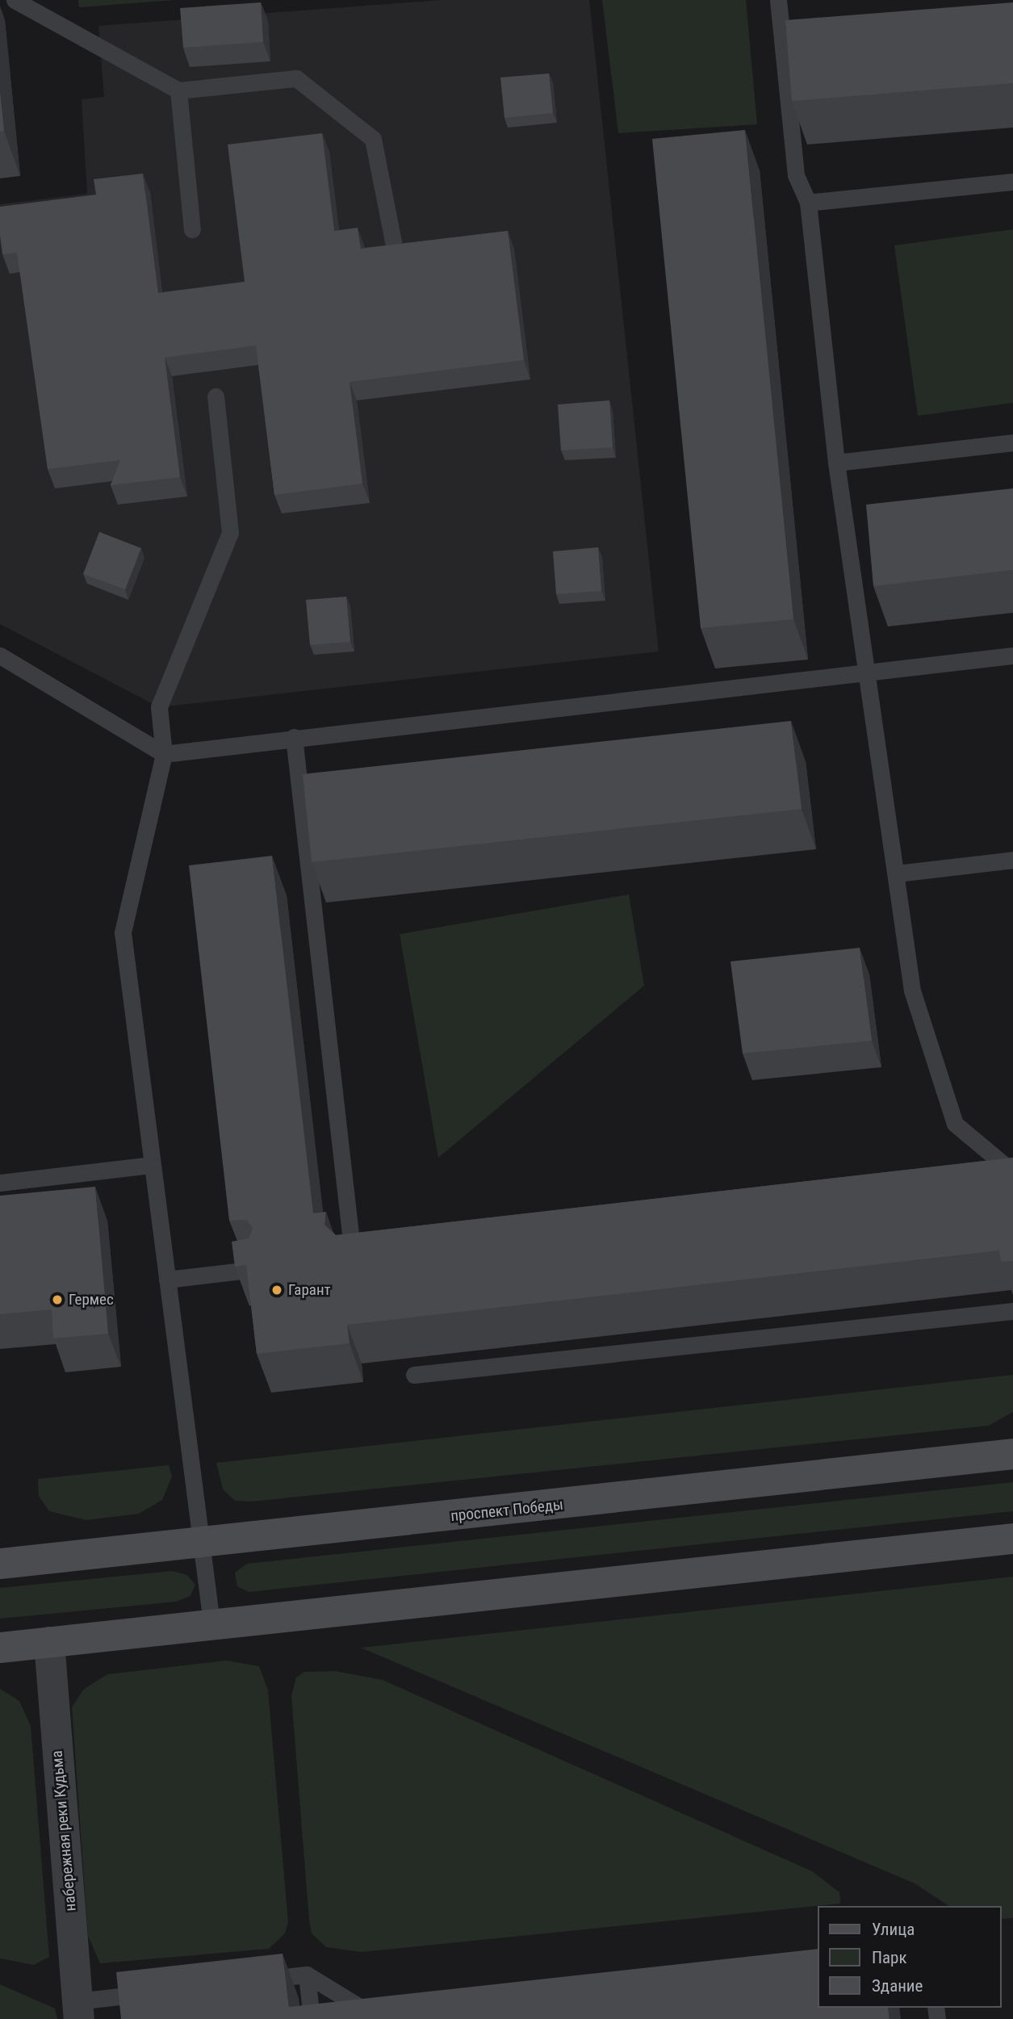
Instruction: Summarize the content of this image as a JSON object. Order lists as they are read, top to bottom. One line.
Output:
{"streets":{"main road":["проспект Победы"],"street":["набережная реки Кудьма"]},"places":["Гарант","Гермес"],"legend":["Улица","Парк","Здание"]}
